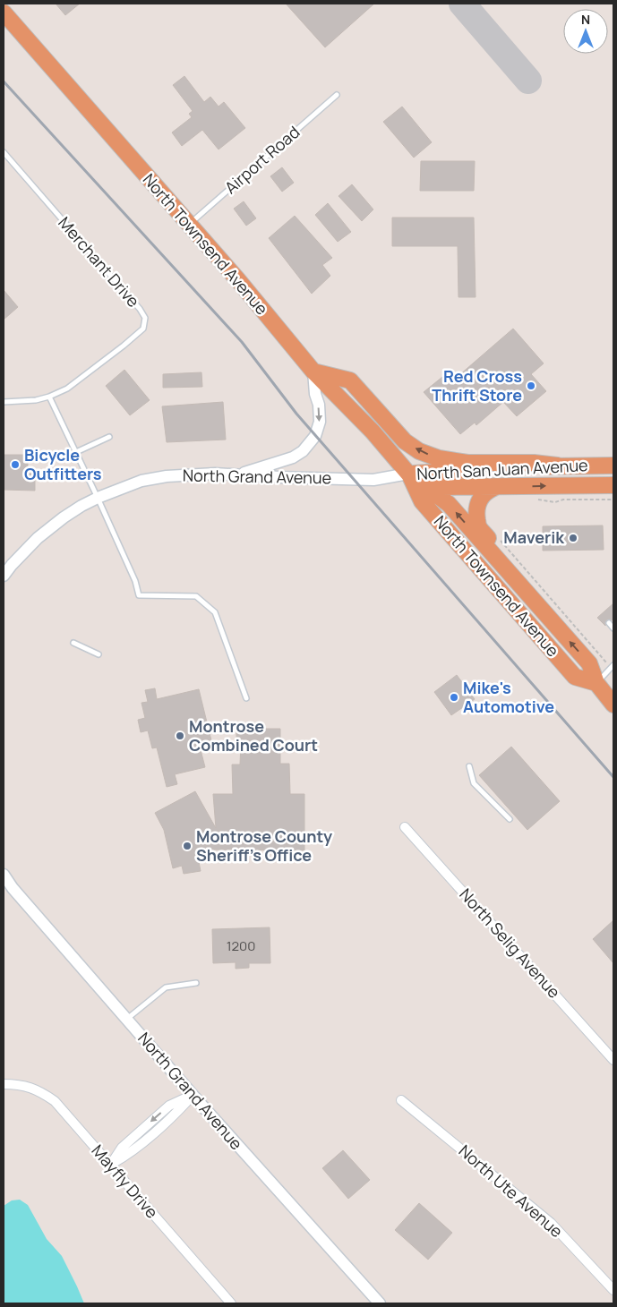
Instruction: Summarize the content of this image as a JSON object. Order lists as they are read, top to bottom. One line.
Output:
{"streets":{"highway":["North Townsend Avenue","North San Juan Avenue"],"street":["North Grand Avenue","North Selig Avenue","Mayfly Drive","North Ute Avenue"],"lane":["Airport Road","Merchant Drive"]},"crossings":[["Airport Road","North Townsend Avenue"],["North Townsend Avenue","North San Juan Avenue"],["North Townsend Avenue","North Grand Avenue"],["North San Juan Avenue","North Grand Avenue"]],"places":["Red Cross Thrift Store","Bicycle Outfitters","Maverik","Mike's Automotive","Montrose Combined Court","Montrose County Sheriff's Office"],"house_numbers":["1200"],"north":"top"}
